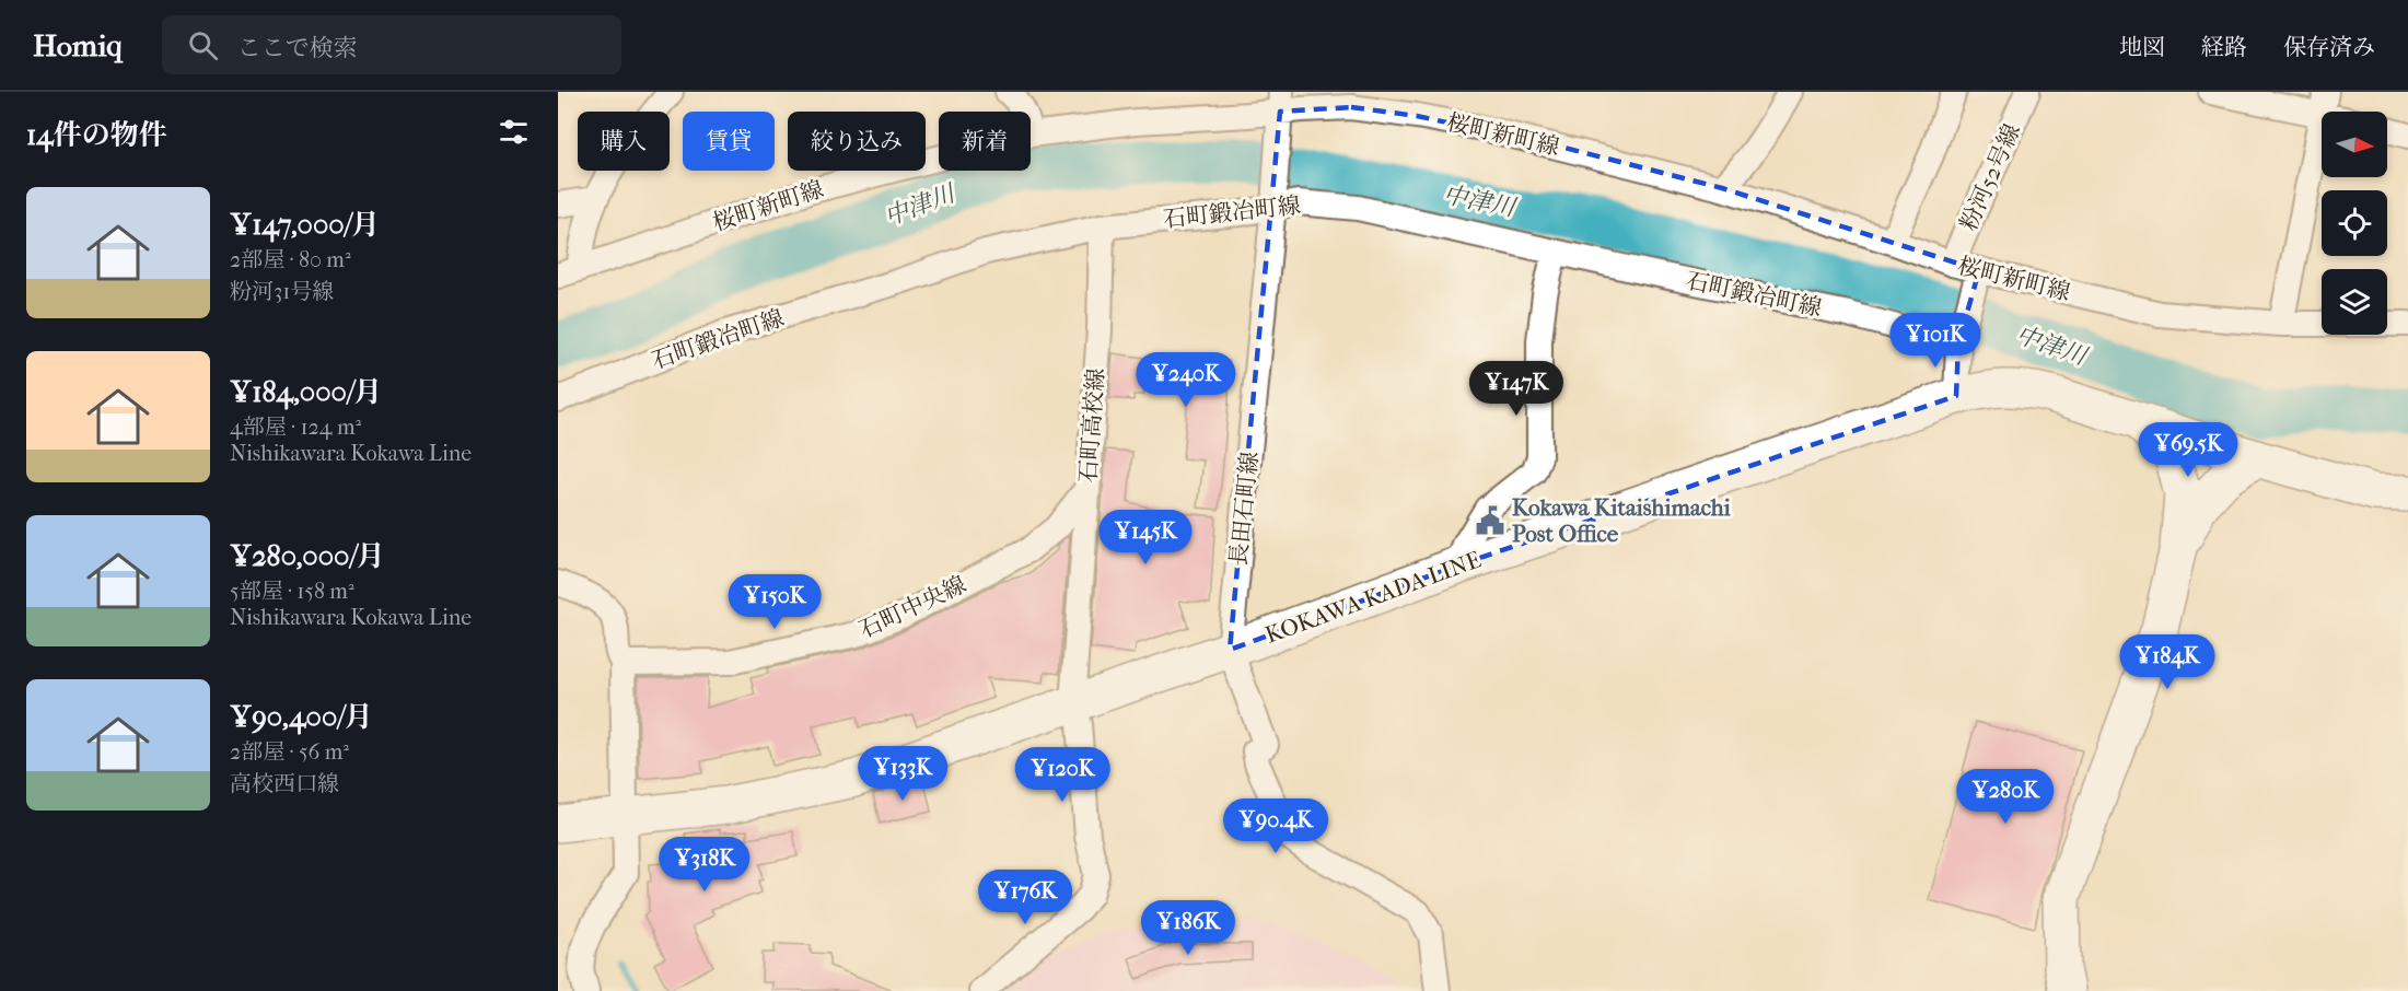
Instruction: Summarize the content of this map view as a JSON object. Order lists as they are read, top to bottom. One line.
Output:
{"streets":{"main road":["KOKAWA KADA LINE"],"street":["桜町新町線","粉河52号線","石町鍛冶町線","石町高校線","長田石町線","石町中央線"]},"crossings":[["桜町新町線","粉河52号線"],["桜町新町線","長田石町線"],["石町鍛冶町線","石町高校線"],["石町鍛冶町線","長田石町線"],["石町高校線","KOKAWA KADA LINE"],["石町高校線","石町中央線"],["長田石町線","KOKAWA KADA LINE"]],"water":["中津川"],"places":{"public building":["Kokawa Kitaishimachi Post Office"]},"north":"right","page":{"header":"Homiq","search":"ここで検索","nav":["地図","経路","保存済み"],"heading":"14件の物件","chip":["購入","賃貸","絞り込み","新着"],"list":[{"name":"¥147,000/月","note":"2部屋 · 80 m² · 粉河31号線"},{"name":"¥184,000/月","note":"4部屋 · 124 m² · Nishikawara Kokawa Line"},{"name":"¥280,000/月","note":"5部屋 · 158 m² · Nishikawara Kokawa Line"},{"name":"¥90,400/月","note":"2部屋 · 56 m² · 高校西口線"}],"price":["¥101K","¥240K","¥147K","¥69.5K","¥145K","¥150K","¥184K","¥133K","¥120K","¥280K","¥90.4K","¥318K","¥176K","¥186K"]}}
